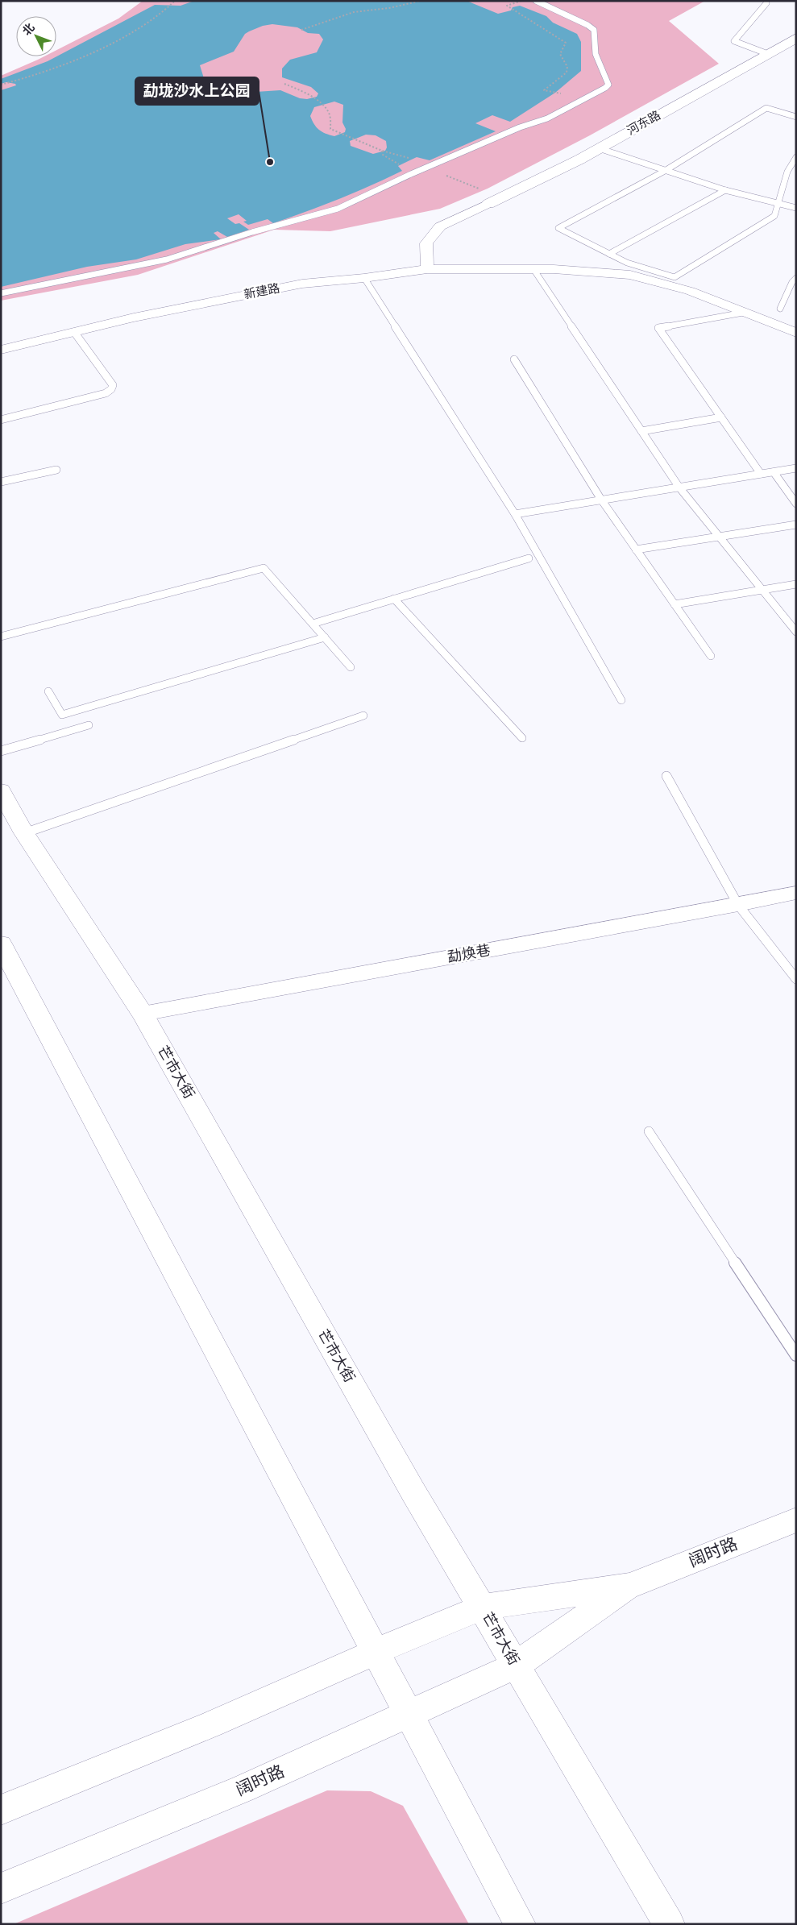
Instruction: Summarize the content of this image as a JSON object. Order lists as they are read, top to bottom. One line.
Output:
{"streets":{"main road":["河东路","芒市大街","阔时路"],"street":["新建路","勐焕巷"]},"crossings":[["勐焕巷","芒市大街"],["芒市大街","阔时路"]],"places":["勐垅沙水上公园"],"north":"top left"}
